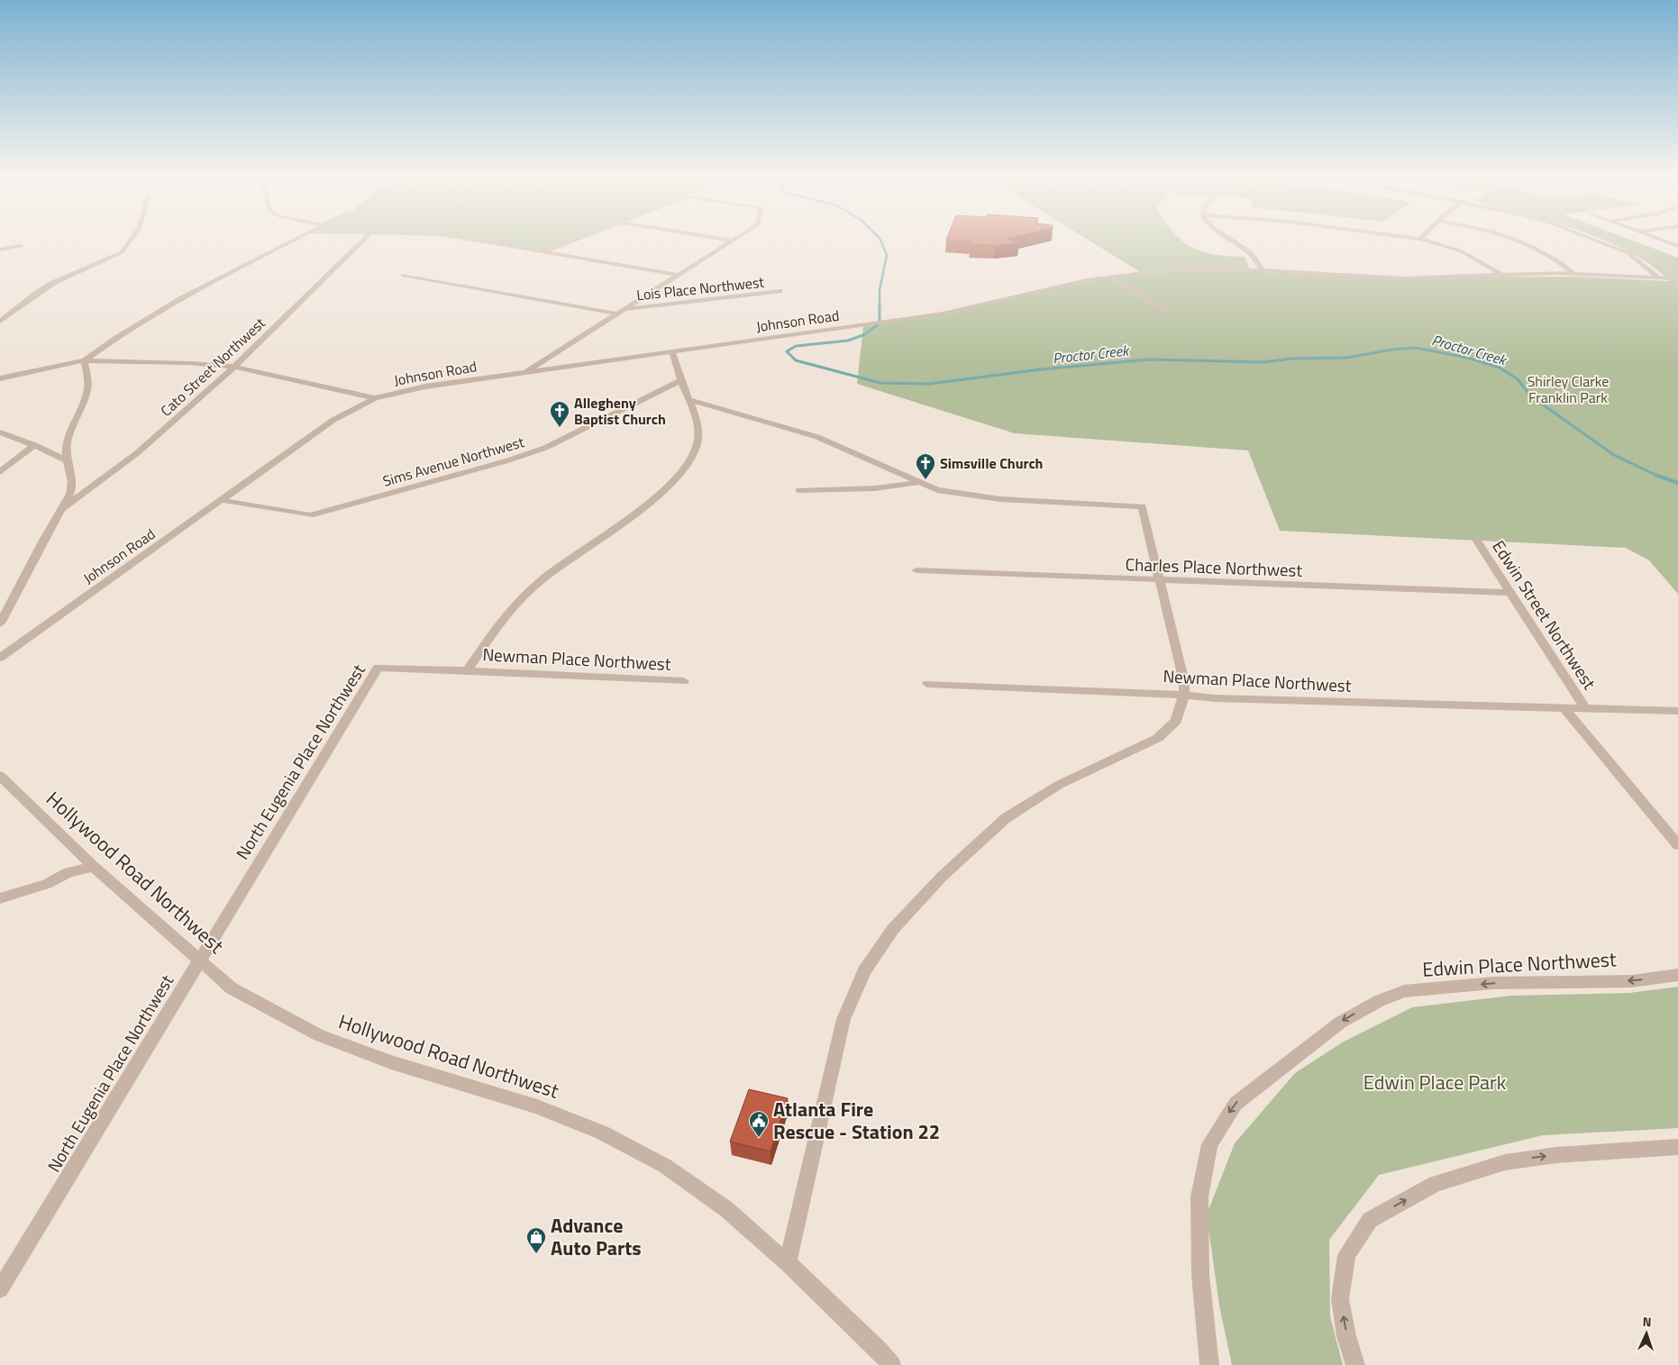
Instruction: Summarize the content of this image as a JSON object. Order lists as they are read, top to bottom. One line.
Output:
{"streets":{"street":["Lois Place Northwest","Johnson Road","Cato Street Northwest","Sims Avenue Northwest","Charles Place Northwest","Edwin Street Northwest","Newman Place Northwest","North Eugenia Place Northwest","Hollywood Road Northwest","Edwin Place Northwest"]},"crossings":[["Johnson Road","Sims Avenue Northwest"],["Charles Place Northwest","Edwin Street Northwest"],["Edwin Street Northwest","Newman Place Northwest"],["Newman Place Northwest","North Eugenia Place Northwest"],["North Eugenia Place Northwest","Hollywood Road Northwest"]],"one_way":["Edwin Place Northwest"],"water":["Proctor Creek"],"parks":["Shirley Clarke Franklin Park","Edwin Place Park"],"places":{"church":["Allegheny Baptist Church","Simsville Church"],"public building":["Atlanta Fire Rescue - Station 22"],"shop":["Advance Auto Parts"]},"north":"top"}
